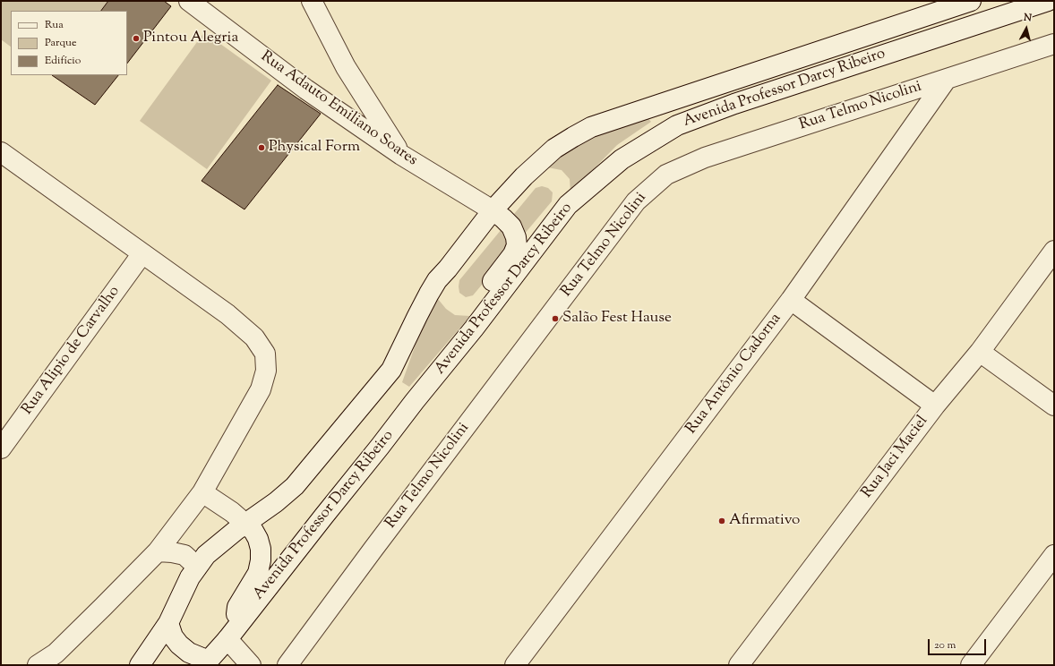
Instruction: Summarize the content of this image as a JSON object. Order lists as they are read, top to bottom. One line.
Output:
{"streets":{"street":["Avenida Professor Darcy Ribeiro","Rua Telmo Nicolini","Rua Adauto Emiliano Soares","Rua Alipio de Carvalho","Rua Antônio Cadorna","Rua Jaci Maciel"]},"crossings":[["Avenida Professor Darcy Ribeiro","Rua Adauto Emiliano Soares"],["Rua Telmo Nicolini","Rua Antônio Cadorna"]],"places":["Pintou Alegria","Physical Form","Salão Fest Hause","Afirmativo"],"legend":["Rua","Parque","Edifício"],"scale_bar":"20 m","north":"top"}
